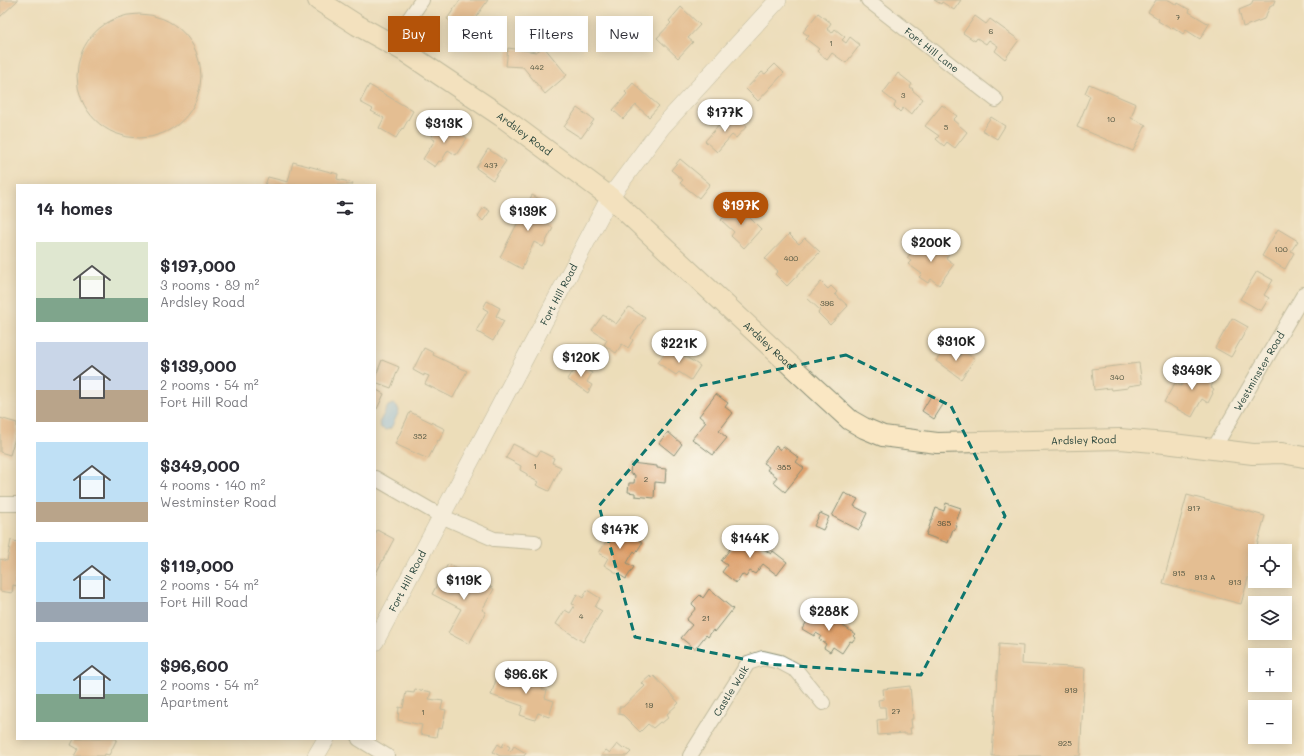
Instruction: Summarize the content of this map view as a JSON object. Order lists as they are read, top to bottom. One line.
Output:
{"streets":{"main road":["Ardsley Road"],"street":["Fort Hill Lane","Fort Hill Road","Westminster Road","Castle Walk"]},"crossings":[["Ardsley Road","Fort Hill Road"],["Ardsley Road","Westminster Road"]],"house_numbers":["7","6","1","442","3","10","5","437","100","400","396","340","352","1","385","2","917","365","915","913 A","913","4","21","919","19","27","1","925"],"page":{"chip":["Buy","Rent","Filters","New"],"price":["$177K","$313K","$197K","$139K","$200K","$310K","$221K","$120K","$349K","$147K","$144K","$119K","$288K","$96.6K"],"heading":"14 homes","list":[{"name":"$197,000","note":"3 rooms · 89 m² · Ardsley Road"},{"name":"$139,000","note":"2 rooms · 54 m² · Fort Hill Road"},{"name":"$349,000","note":"4 rooms · 140 m² · Westminster Road"},{"name":"$119,000","note":"2 rooms · 54 m² · Fort Hill Road"},{"name":"$96,600","note":"2 rooms · 54 m² · Apartment"}],"map_buttons":["+","−"]}}
